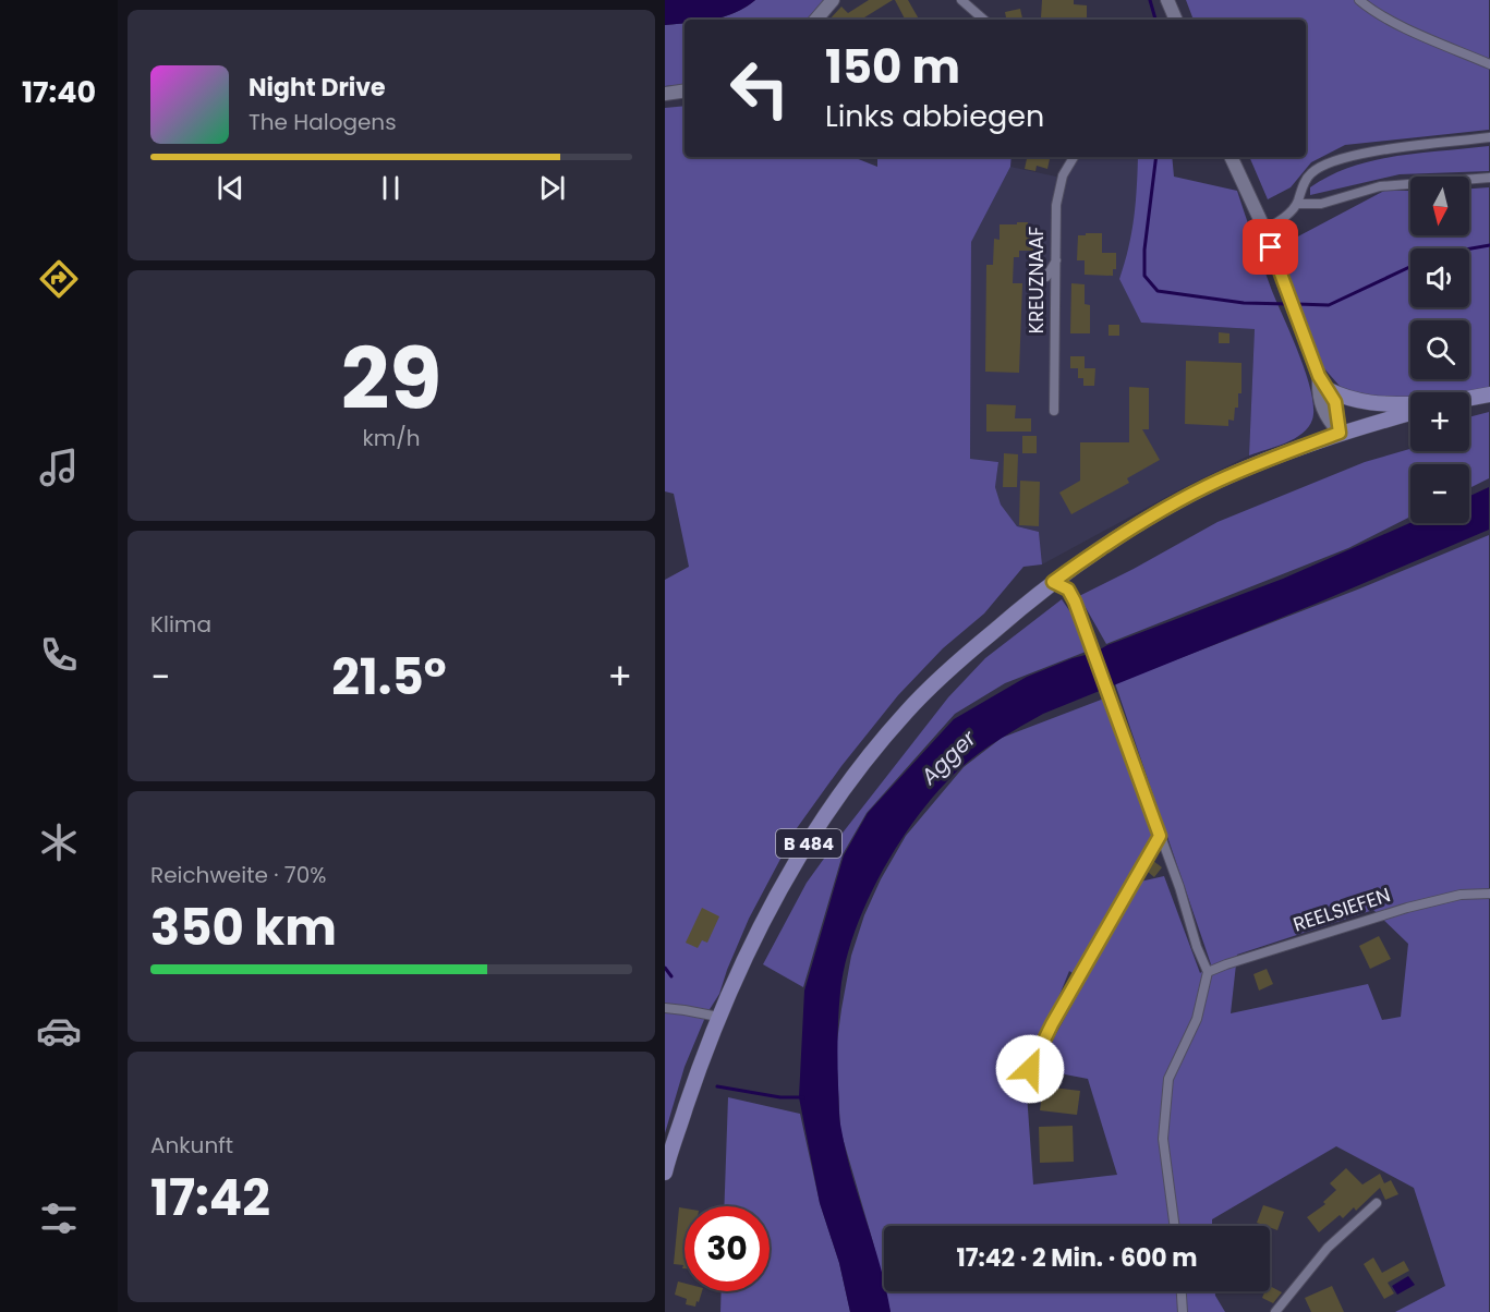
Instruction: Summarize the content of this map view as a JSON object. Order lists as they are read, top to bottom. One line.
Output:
{"streets":{"main road":["B 484"],"street":["KREUZNAAF","REELSIEFEN"]},"water":["Agger"],"north":"bottom","page":{"tabs":"17:40","turn":["150 m","Links abbiegen"],"song":["Night Drive","The Halogens"],"map_buttons":["+","−"],"tile":[["29","km/h"],"Klima",["Reichweite · 70%","350 km"],["Ankunft","17:42"]],"heat":["−","21.5°","+"],"limit":"30","trip":"17:42 · 2 Min. · 600 m"}}
